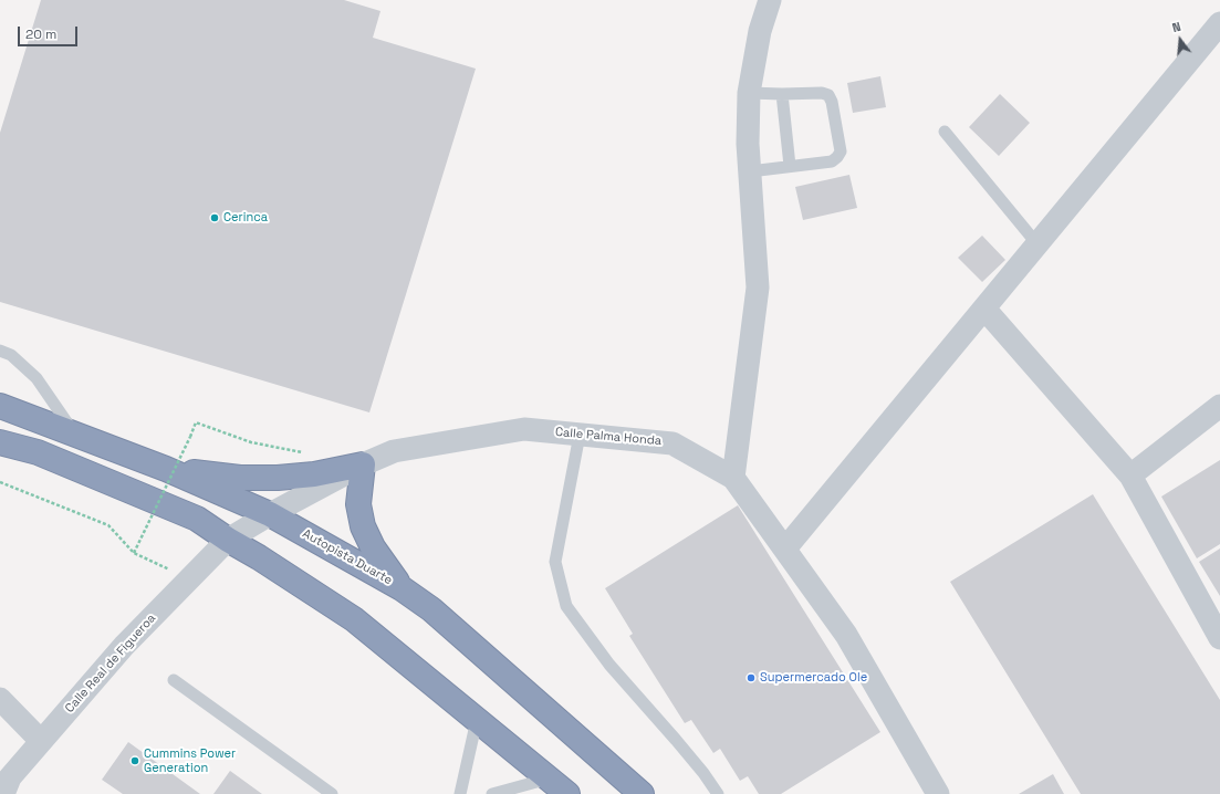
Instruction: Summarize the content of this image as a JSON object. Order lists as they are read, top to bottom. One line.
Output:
{"streets":{"highway":["Autopista Duarte"],"street":["Calle Palma Honda","Calle Real de Figueroa"]},"crossings":[["Calle Palma Honda","Autopista Duarte"],["Calle Palma Honda","Calle Real de Figueroa"]],"places":["Cerinca","Supermercado Ole","Cummins Power Generation"],"scale_bar":"20 m","north":"top"}
